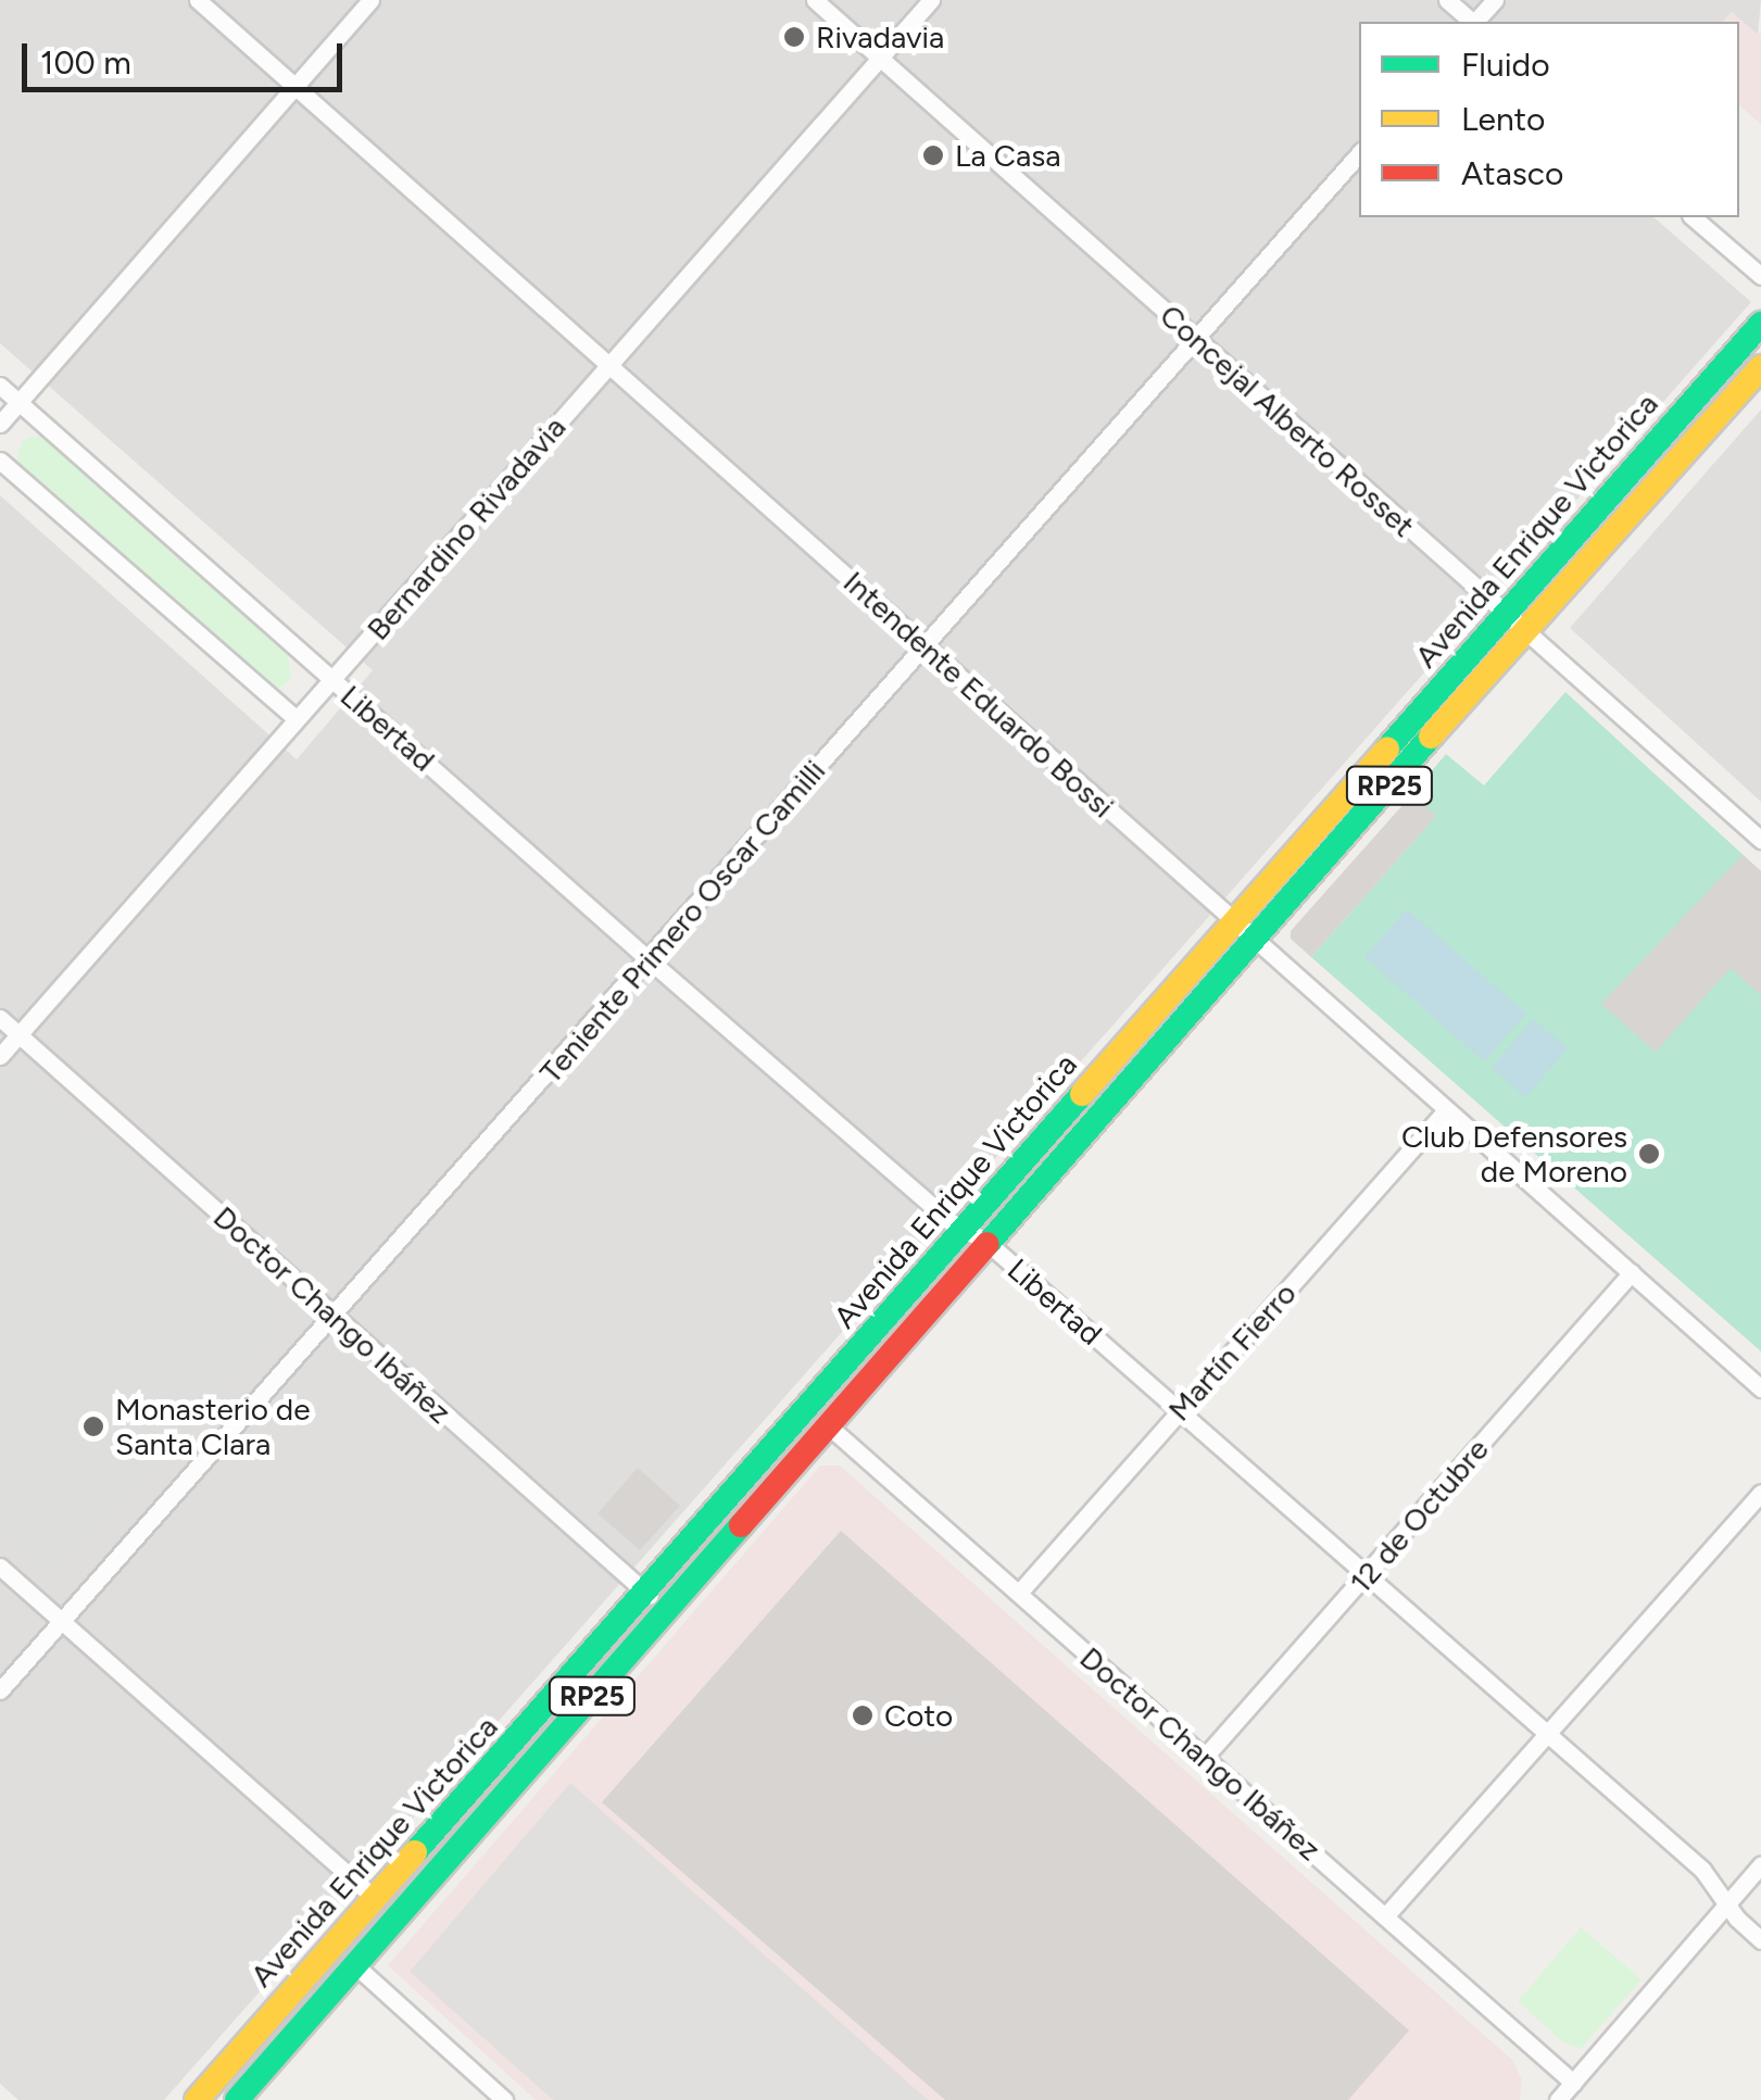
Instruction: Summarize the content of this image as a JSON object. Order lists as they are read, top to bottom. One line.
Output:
{"streets":{"main road":["Avenida Enrique Victorica","RP25"],"street":["Concejal Alberto Rosset","Bernardino Rivadavia","Intendente Eduardo Bossi","Libertad","Teniente Primero Oscar Camilli","Doctor Chango Ibáñez","Martín Fierro","12 de Octubre"]},"crossings":[["Concejal Alberto Rosset","Bernardino Rivadavia"],["Concejal Alberto Rosset","Avenida Enrique Victorica"],["Concejal Alberto Rosset","Teniente Primero Oscar Camilli"],["Bernardino Rivadavia","Intendente Eduardo Bossi"],["Bernardino Rivadavia","Libertad"],["Bernardino Rivadavia","Doctor Chango Ibáñez"],["Avenida Enrique Victorica","Intendente Eduardo Bossi"],["Avenida Enrique Victorica","Libertad"],["Avenida Enrique Victorica","Doctor Chango Ibáñez"],["Intendente Eduardo Bossi","Teniente Primero Oscar Camilli"],["Intendente Eduardo Bossi","Martín Fierro"],["Intendente Eduardo Bossi","12 de Octubre"],["Libertad","Teniente Primero Oscar Camilli"],["Libertad","Martín Fierro"],["Libertad","12 de Octubre"],["Teniente Primero Oscar Camilli","Doctor Chango Ibáñez"],["Doctor Chango Ibáñez","Martín Fierro"],["Doctor Chango Ibáñez","12 de Octubre"]],"places":["Rivadavia","La Casa","Club Defensores de Moreno","Monasterio de Santa Clara","Coto"],"legend":["Fluido","Lento","Atasco"],"scale_bar":"100 m"}
